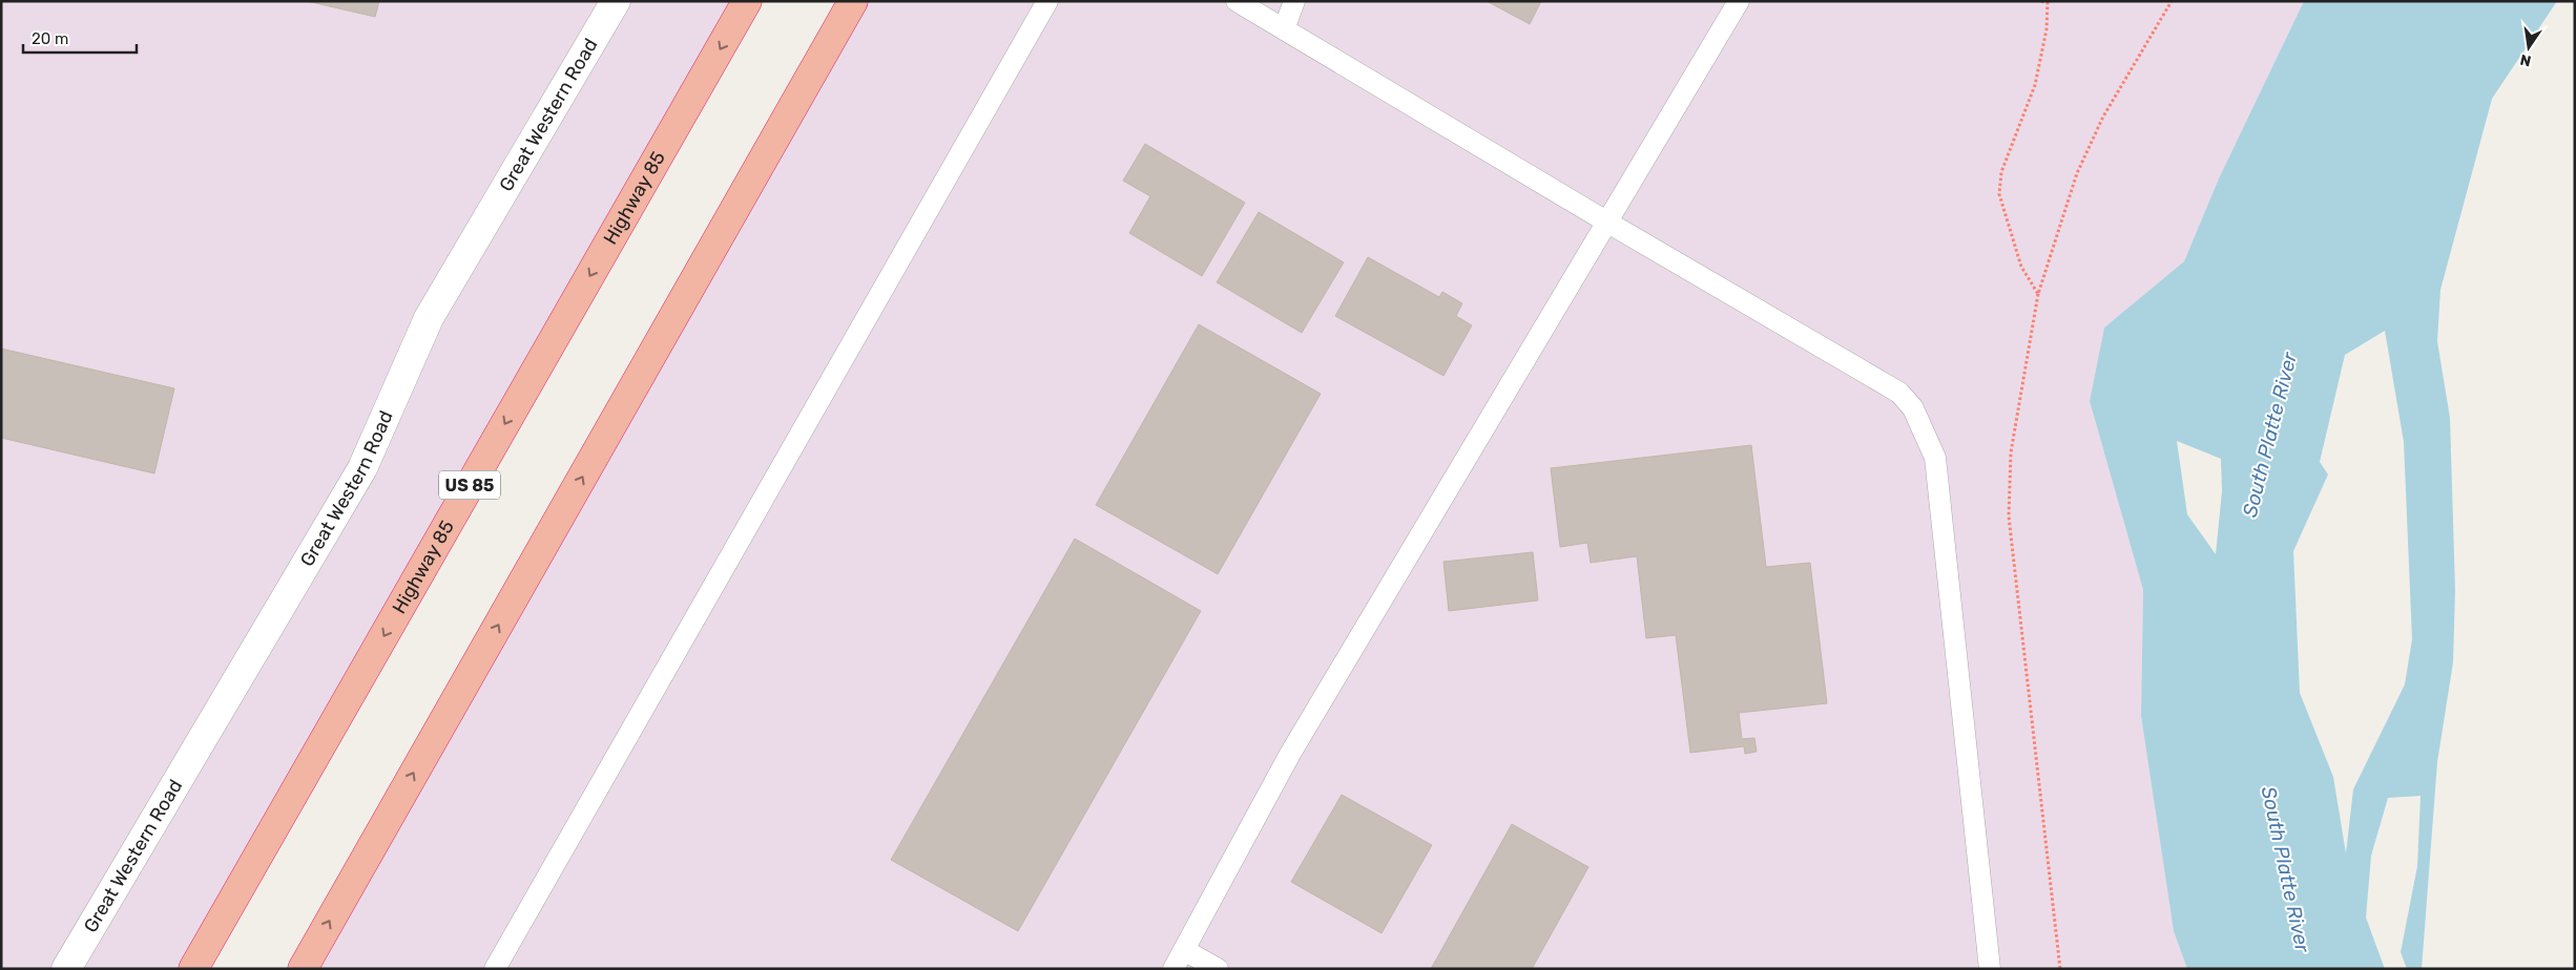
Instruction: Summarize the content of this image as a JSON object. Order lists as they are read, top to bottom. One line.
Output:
{"streets":{"highway":["Highway 85","US 85"],"street":["Great Western Road"]},"water":["South Platte River"],"scale_bar":"20 m","north":"bottom"}
